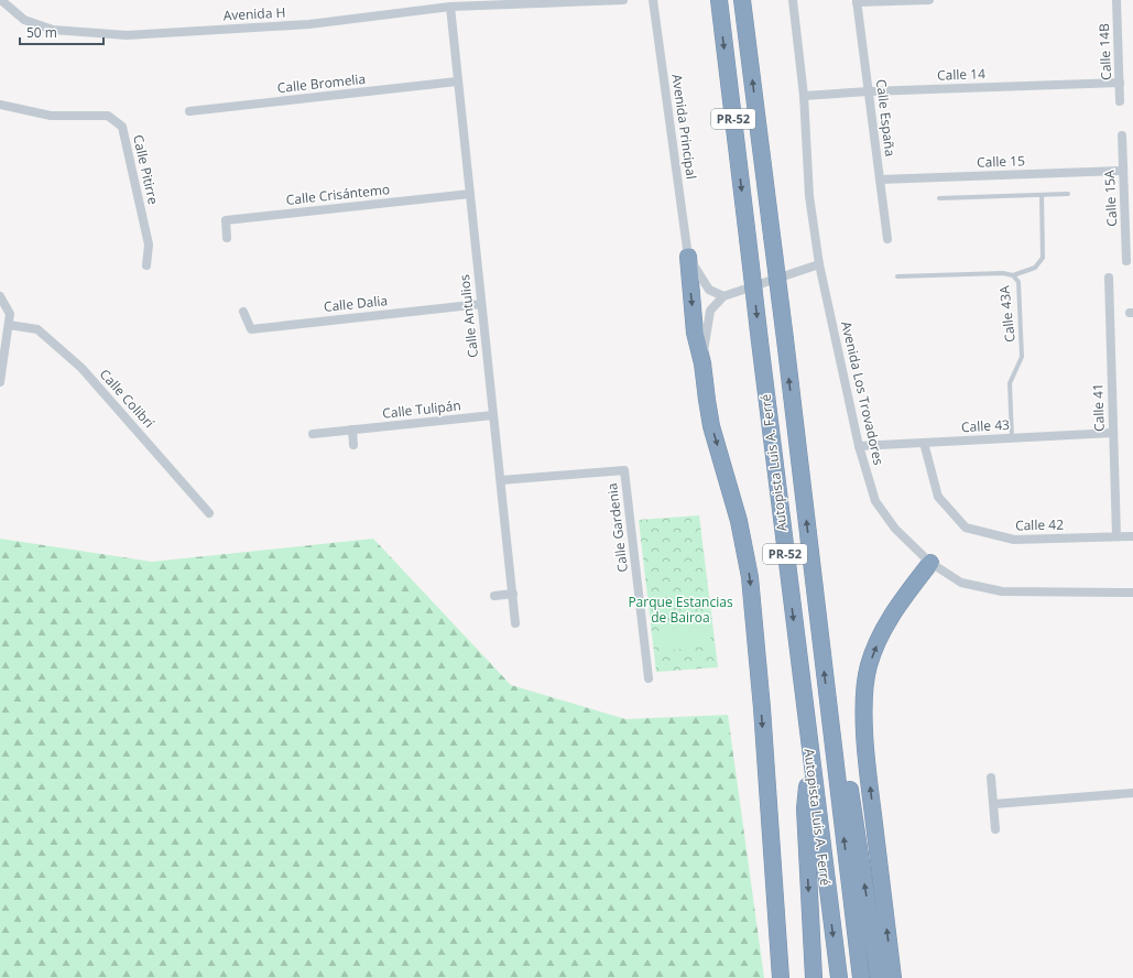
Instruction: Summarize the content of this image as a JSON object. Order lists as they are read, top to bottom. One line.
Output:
{"streets":{"highway":["PR-52","Autopista Luis A. Ferré"],"street":["Avenida H","Calle 14B","Calle 14","Calle Bromelia","Calle España","Avenida Principal","Calle 15","Calle Pitirre","Calle Crisántemo","Calle 15A","Calle Dalia","Calle Antulios","Avenida Los Trovadores","Calle Colibrí","Calle 41","Calle Tulipán","Calle 43","Calle 42","Calle Gardenia"],"lane":["Calle 43A"]},"crossings":[["Avenida H","Calle Antulios"],["Calle 14B","Calle 14"],["Calle 14","Calle España"],["Calle 14","Avenida Los Trovadores"],["Calle Bromelia","Calle Antulios"],["Calle España","Calle 15"],["Calle 15","Calle 15A"],["Calle Crisántemo","Calle Antulios"],["Calle Dalia","Calle Antulios"],["Calle 43A","Calle 43"],["Calle Antulios","Calle Tulipán"],["Calle Antulios","Calle Gardenia"],["Avenida Los Trovadores","Calle 43"],["Calle 41","Calle 43"],["Calle 41","Calle 42"],["Calle 43","Calle 42"]],"parks":["Parque Estancias de Bairoa"],"scale_bar":"50 m"}
